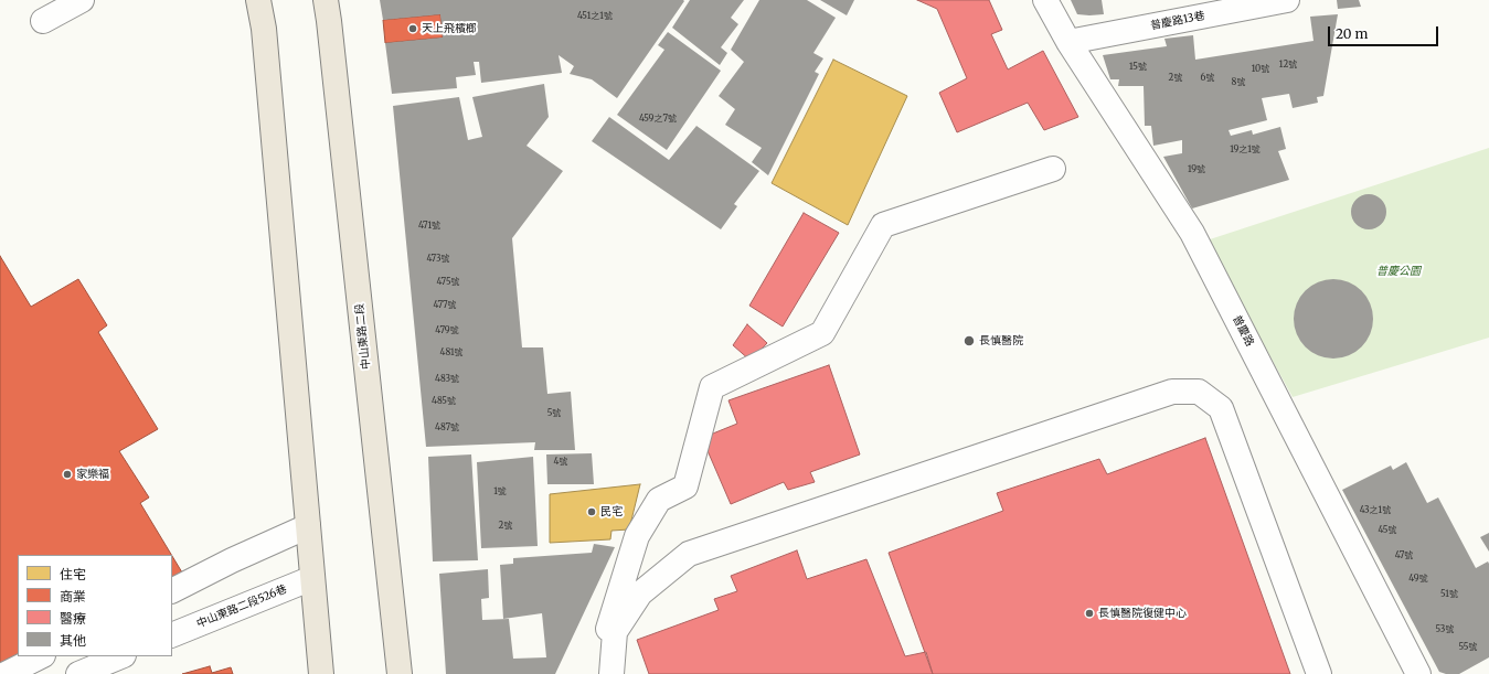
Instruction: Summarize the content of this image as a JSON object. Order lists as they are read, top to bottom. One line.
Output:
{"streets":{"main road":["中山東路二段"],"lane":["普慶路13巷","普慶路","中山東路二段526巷"]},"crossings":[["普慶路13巷","普慶路"]],"parks":["普慶公園"],"places":["天上飛檳榔","長慎醫院","家樂福","民宅","長慎醫院復健中心"],"house_numbers":["451之1號","12號","15號","10號","2號","6號","8號","459之7號","19之1號","19號","471號","473號","475號","477號","479號","481號","483號","485號","5號","487號","4號","1號","43之1號","2號","45號","47號","49號","51號","53號","55號"],"legend":["住宅","商業","醫療","其他"],"scale_bar":"20 m"}
